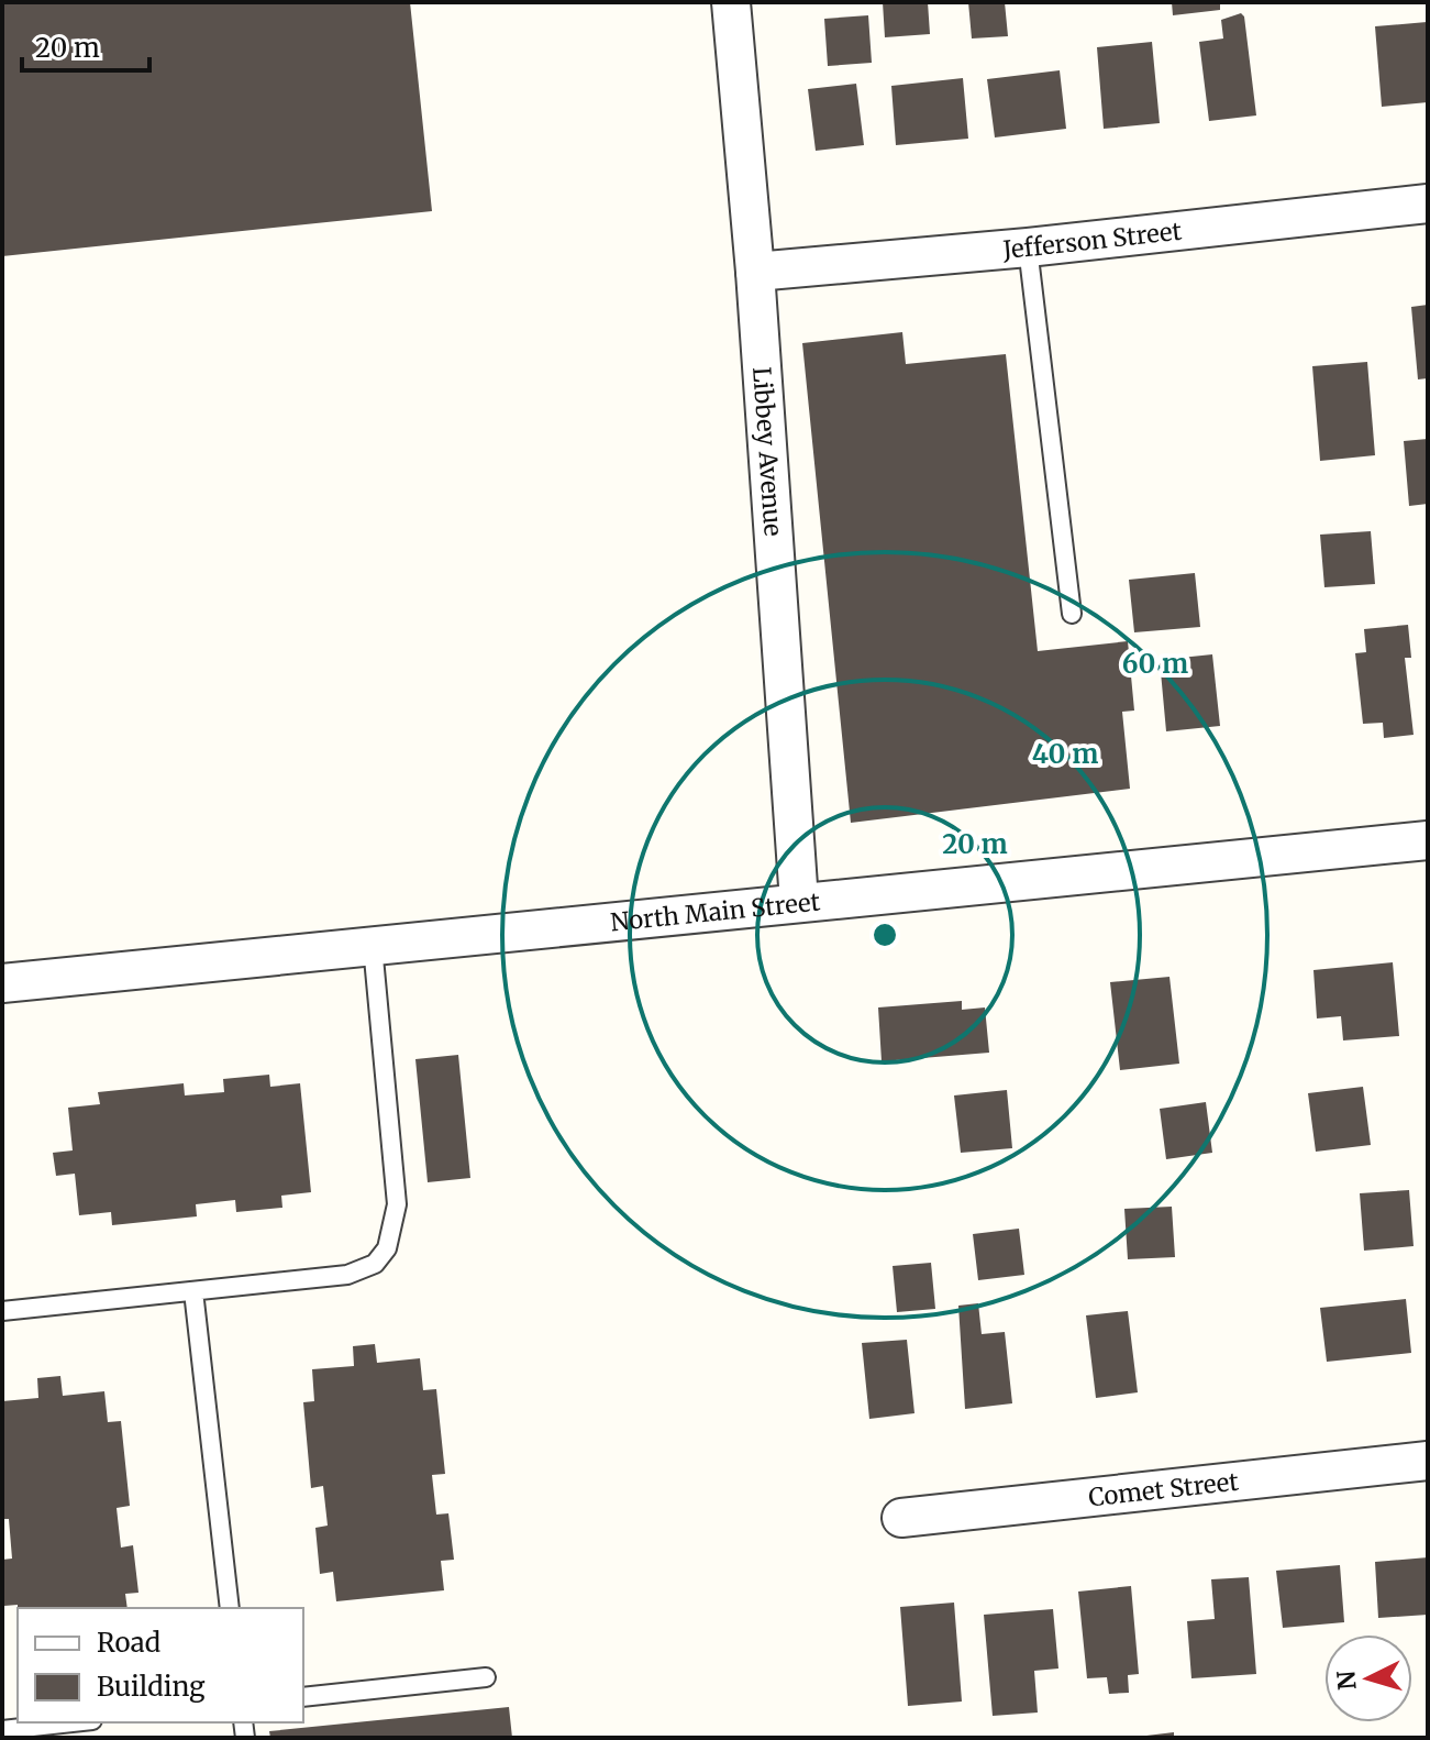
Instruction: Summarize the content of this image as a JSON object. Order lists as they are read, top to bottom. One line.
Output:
{"streets":{"street":["Jefferson Street","Libbey Avenue","North Main Street","Comet Street"]},"crossings":[["Jefferson Street","Libbey Avenue"],["Libbey Avenue","North Main Street"]],"legend":["Road","Building"],"scale_bar":"20 m","north":"left","rings":["60 m","40 m","20 m"]}
